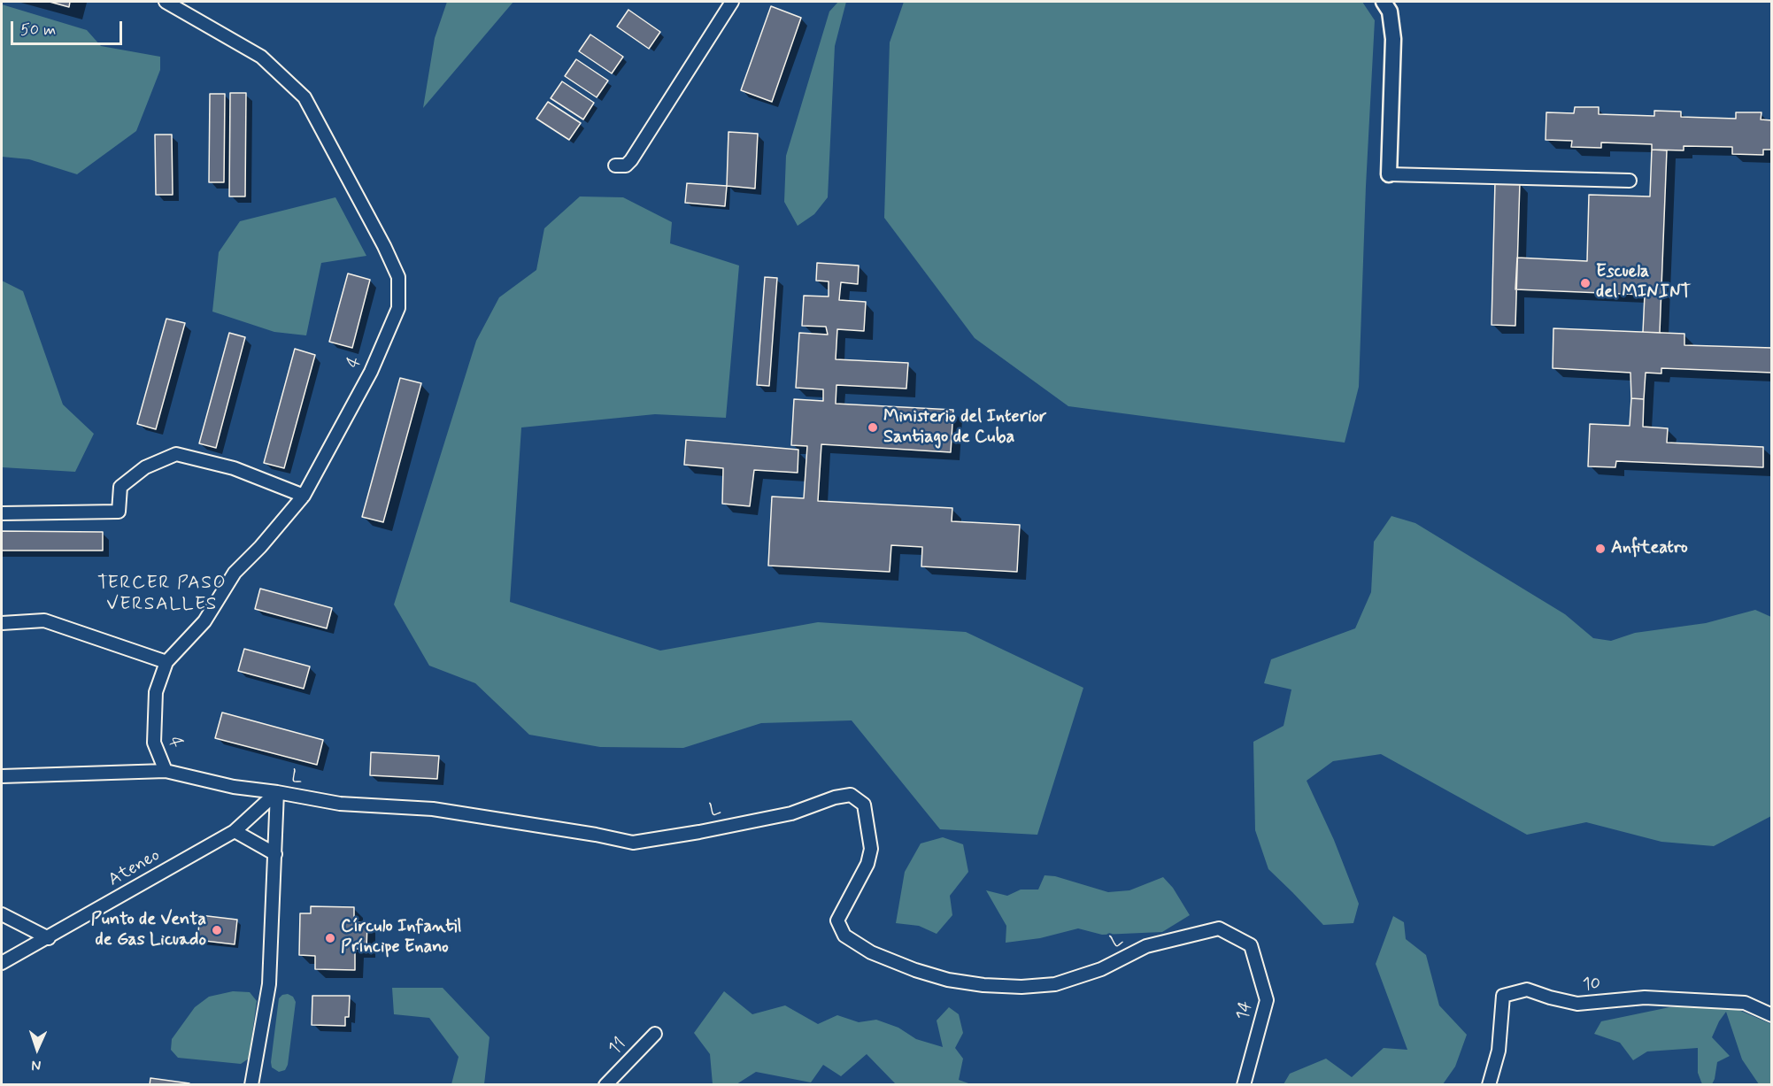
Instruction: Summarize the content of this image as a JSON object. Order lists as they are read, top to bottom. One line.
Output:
{"streets":{"street":["4","L","Ateneo","10","14","11"]},"crossings":[["4","L"],["L","Ateneo"],["L","14"]],"districts":["TERCER PASO VERSALLES"],"places":["Escuela del MININT","Ministerio del Interior Santiago de Cuba","Anfiteatro","Punto de Venta de Gas Licuado","Círculo Infantil Príncipe Enano"],"scale_bar":"50 m","north":"bottom"}
